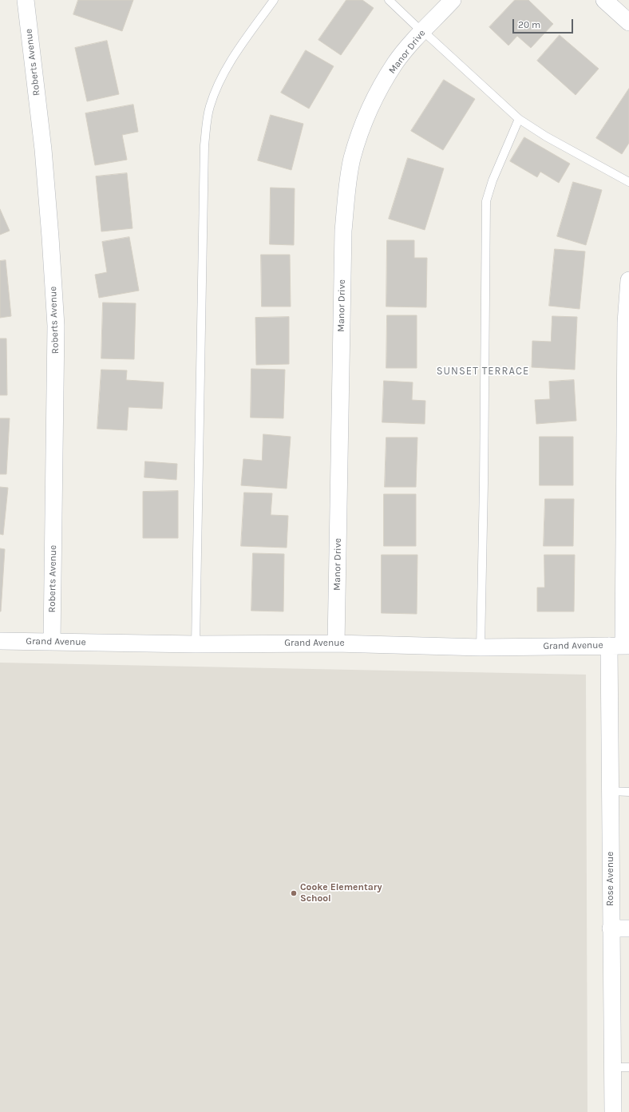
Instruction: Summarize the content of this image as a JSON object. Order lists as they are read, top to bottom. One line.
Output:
{"streets":{"street":["Manor Drive","Roberts Avenue","Grand Avenue","Rose Avenue"]},"crossings":[["Manor Drive","Grand Avenue"],["Roberts Avenue","Grand Avenue"],["Grand Avenue","Rose Avenue"]],"districts":["SUNSET TERRACE"],"places":["Cooke Elementary School"],"scale_bar":"20 m"}
